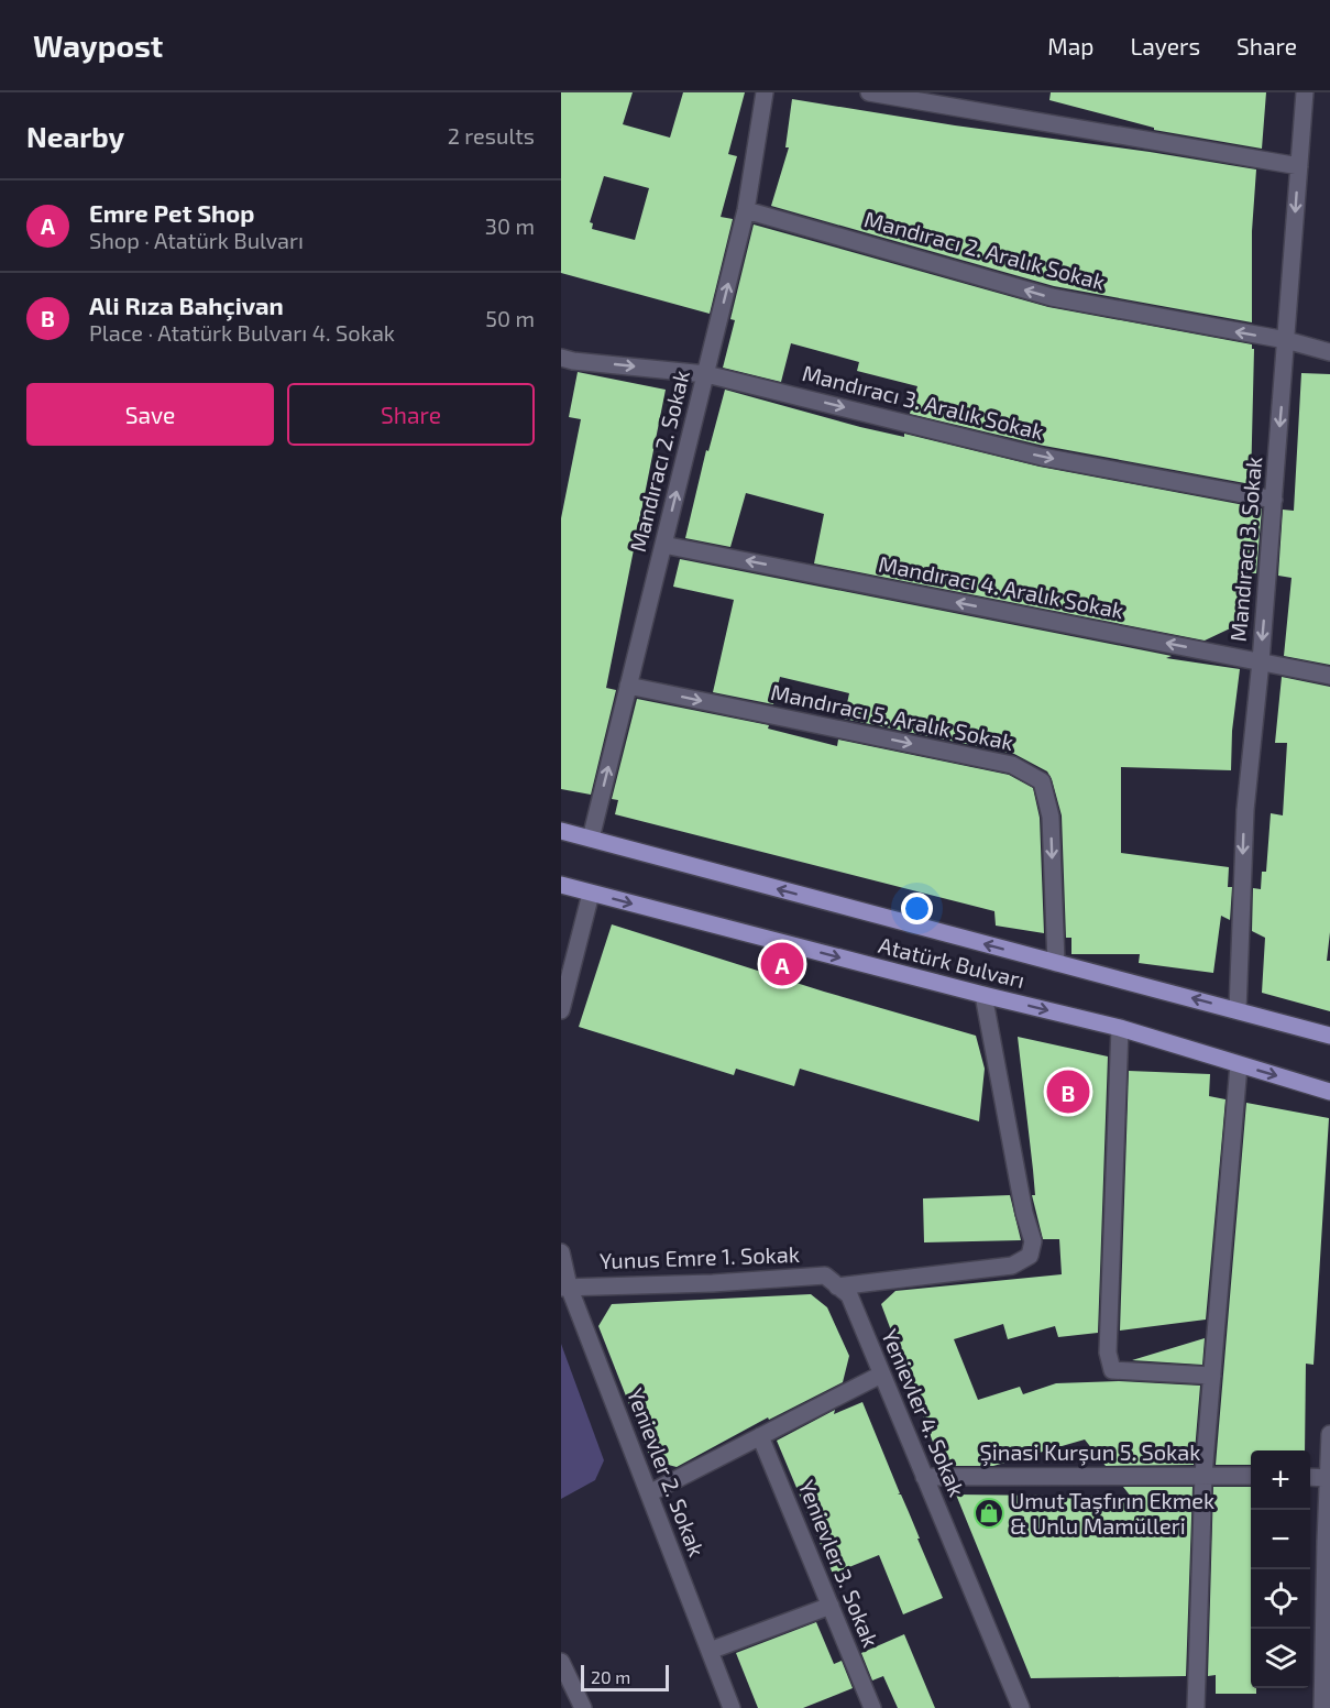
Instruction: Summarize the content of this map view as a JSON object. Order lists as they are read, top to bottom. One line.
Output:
{"streets":{"main road":["Atatürk Bulvarı"],"street":["Mandıracı 2. Aralık Sokak","Mandıracı 3. Aralık Sokak","Mandıracı 2. Sokak","Mandıracı 3. Sokak","Mandıracı 4. Aralık Sokak","Mandıracı 5. Aralık Sokak","Yunus Emre 1. Sokak","Yenievler 4. Sokak","Şinasi Kurşun 5. Sokak","Yenievler 2. Sokak","Yenievler 3. Sokak"]},"crossings":[["Mandıracı 2. Aralık Sokak","Mandıracı 2. Sokak"],["Mandıracı 2. Aralık Sokak","Mandıracı 3. Sokak"],["Mandıracı 3. Aralık Sokak","Mandıracı 2. Sokak"],["Mandıracı 3. Aralık Sokak","Mandıracı 3. Sokak"],["Mandıracı 2. Sokak","Mandıracı 4. Aralık Sokak"],["Mandıracı 2. Sokak","Mandıracı 5. Aralık Sokak"],["Mandıracı 2. Sokak","Atatürk Bulvarı"],["Mandıracı 3. Sokak","Mandıracı 4. Aralık Sokak"],["Mandıracı 3. Sokak","Atatürk Bulvarı"],["Mandıracı 5. Aralık Sokak","Atatürk Bulvarı"],["Yunus Emre 1. Sokak","Yenievler 4. Sokak"],["Yunus Emre 1. Sokak","Yenievler 2. Sokak"],["Yenievler 4. Sokak","Şinasi Kurşun 5. Sokak"]],"one_way":["Mandıracı 2. Aralık Sokak","Mandıracı 3. Aralık Sokak","Mandıracı 2. Sokak","Mandıracı 3. Sokak","Mandıracı 4. Aralık Sokak","Mandıracı 5. Aralık Sokak"],"places":{"shop":["Umut Taşfırın Ekmek & Unlu Mamülleri"]},"scale_bar":"20 m","page":{"header":"Waypost","nav":["Map","Layers","Share"],"heading":["Nearby","2 results"],"list":[{"mark":"A","name":"Emre Pet Shop","note":"Shop · Atatürk Bulvarı","value":"30 m"},{"mark":"B","name":"Ali Rıza Bahçivan","note":"Place · Atatürk Bulvarı 4. Sokak","value":"50 m"}],"buttons":["Save","Share"],"pins":["A","B"],"map_buttons":["+","−"],"scale":"20 m"}}
